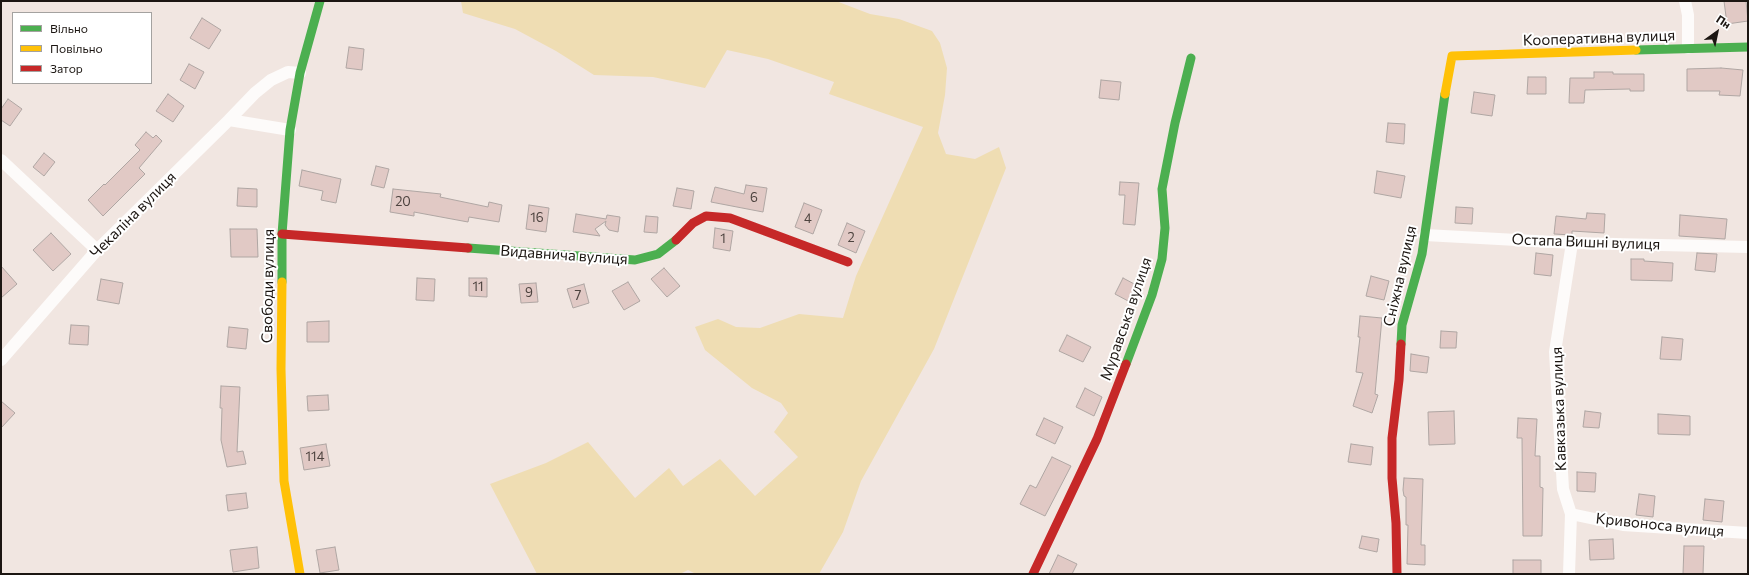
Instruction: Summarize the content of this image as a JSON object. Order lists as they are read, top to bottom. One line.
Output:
{"streets":{"street":["Кооперативна вулиця","Чекаліна вулиця","Остапа Вишні вулиця","Видавнича вулиця","Сніжна вулиця","Свободи вулиця","Муравська вулиця","Кавказька вулиця","Кривоноса вулиця"]},"crossings":[["Кооперативна вулиця","Сніжна вулиця"],["Чекаліна вулиця","Свободи вулиця"],["Остапа Вишні вулиця","Сніжна вулиця"],["Остапа Вишні вулиця","Кавказька вулиця"],["Видавнича вулиця","Свободи вулиця"],["Кавказька вулиця","Кривоноса вулиця"]],"house_numbers":["6","20","16","4","2","1","11","9","7","114"],"legend":["Вільно","Повільно","Затор"],"north":"top right"}
